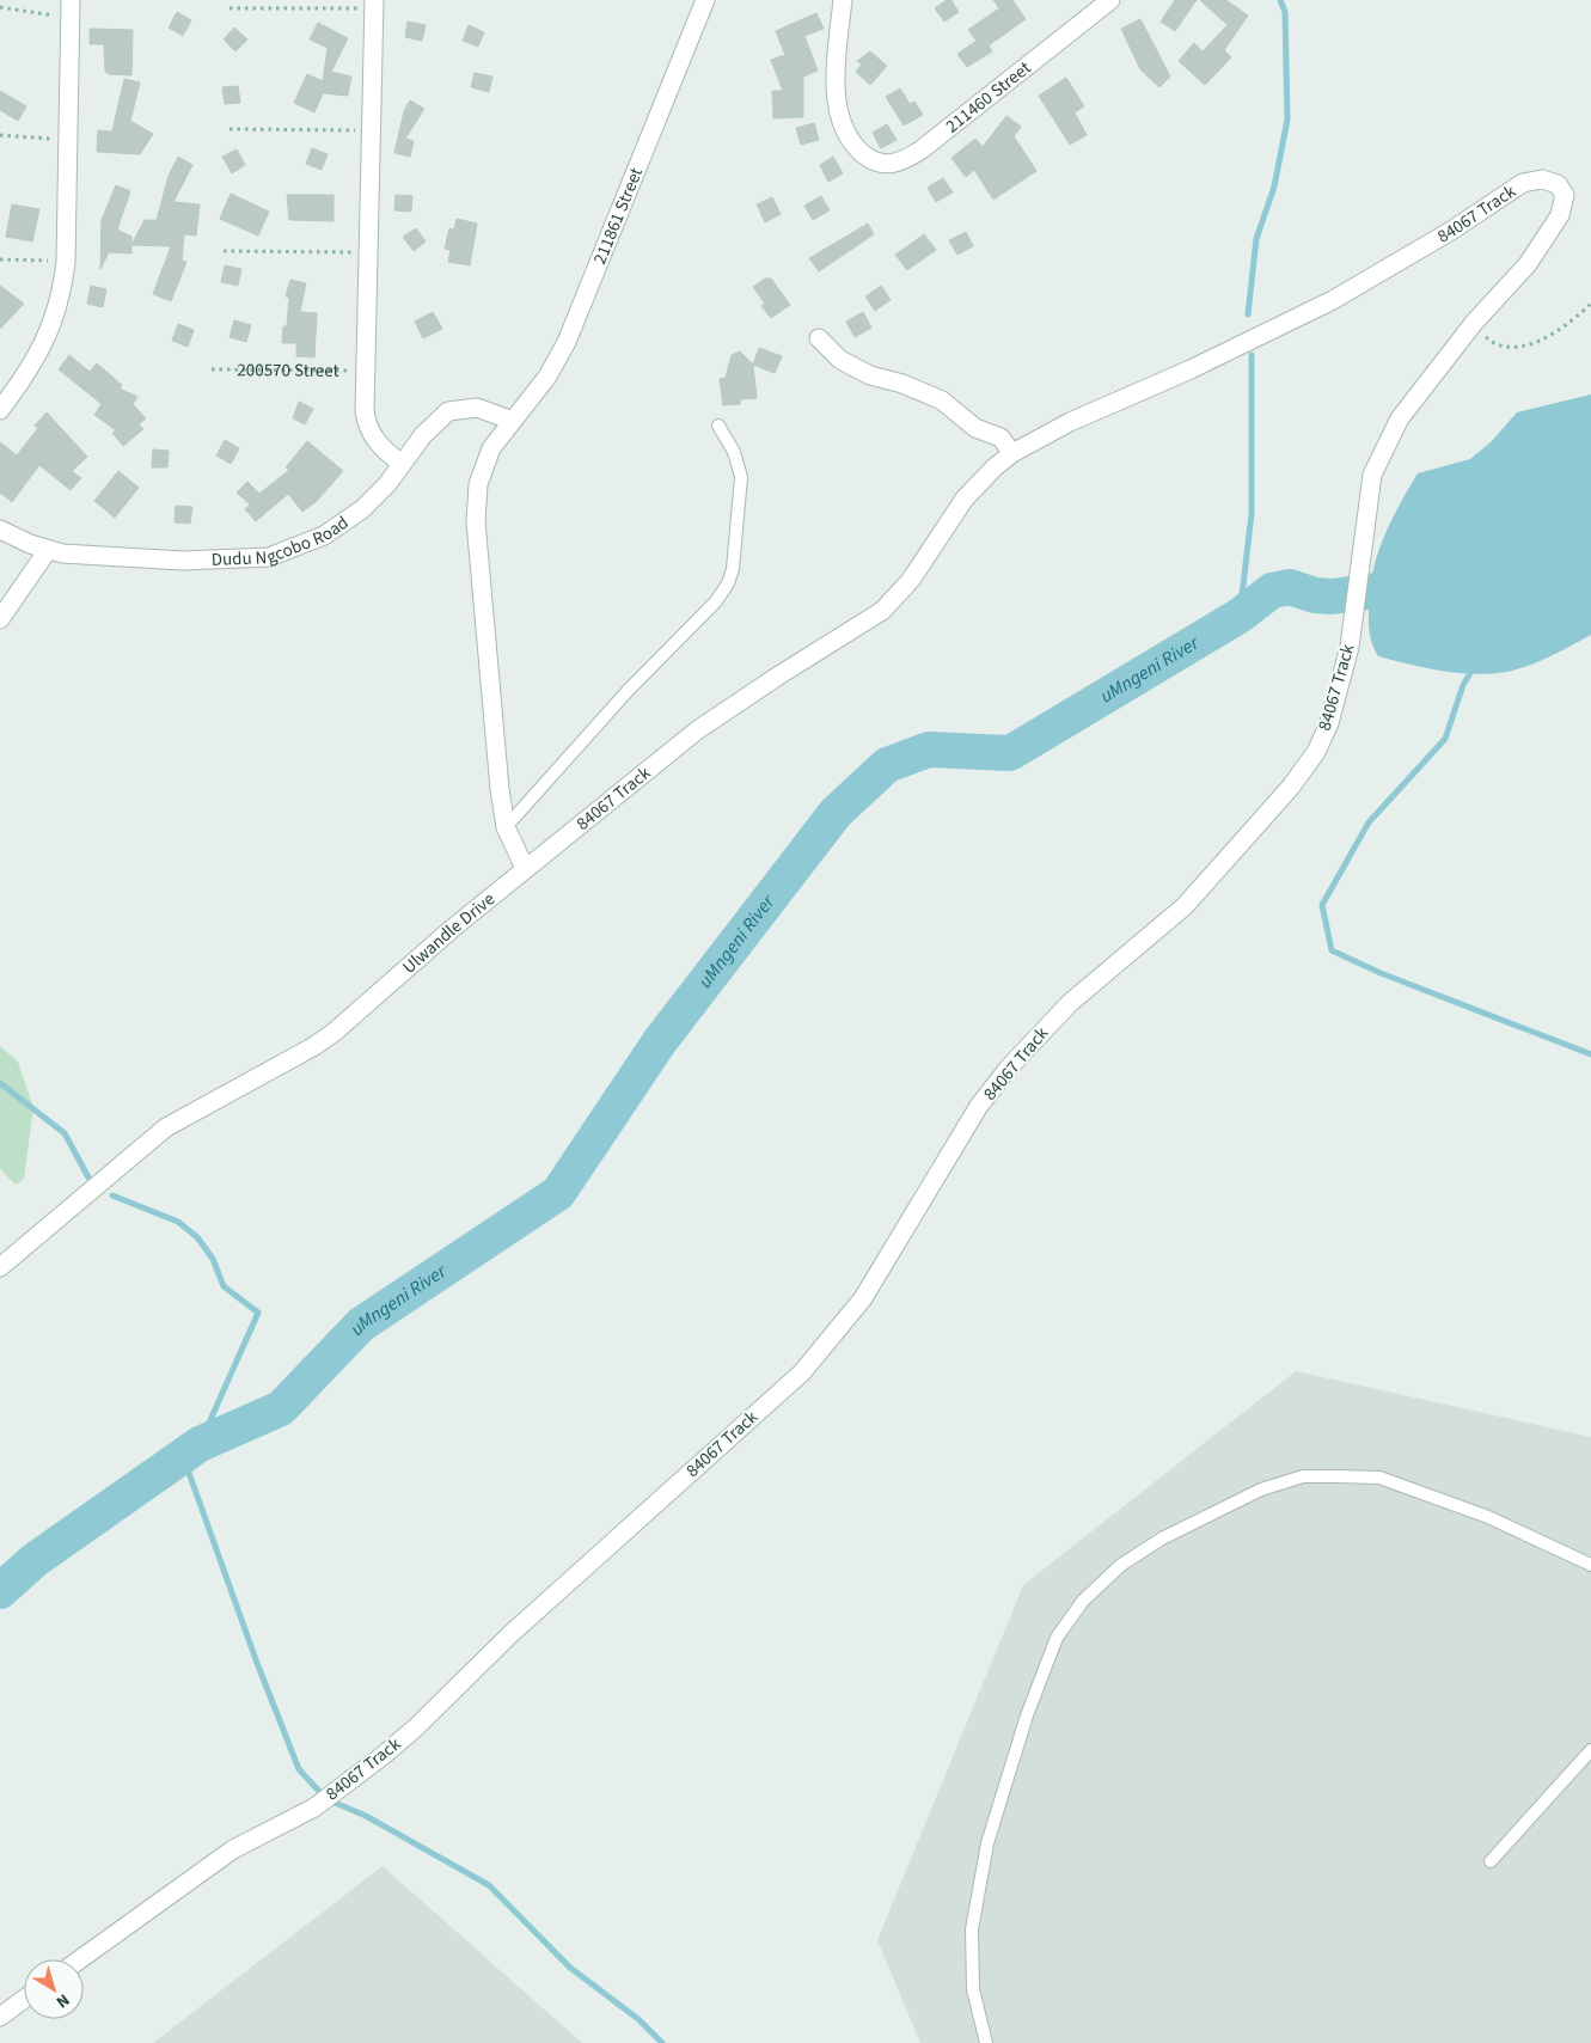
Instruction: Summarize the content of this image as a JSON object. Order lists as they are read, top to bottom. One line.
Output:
{"streets":{"street":["211460 Street","84067 Track","211861 Street","200570 Street","Dudu Ngcobo Road","Ulwandle Drive"]},"crossings":[["84067 Track","Ulwandle Drive"],["211861 Street","Dudu Ngcobo Road"],["200570 Street","Dudu Ngcobo Road"]],"water":["uMngeni River"],"north":"bottom right"}
